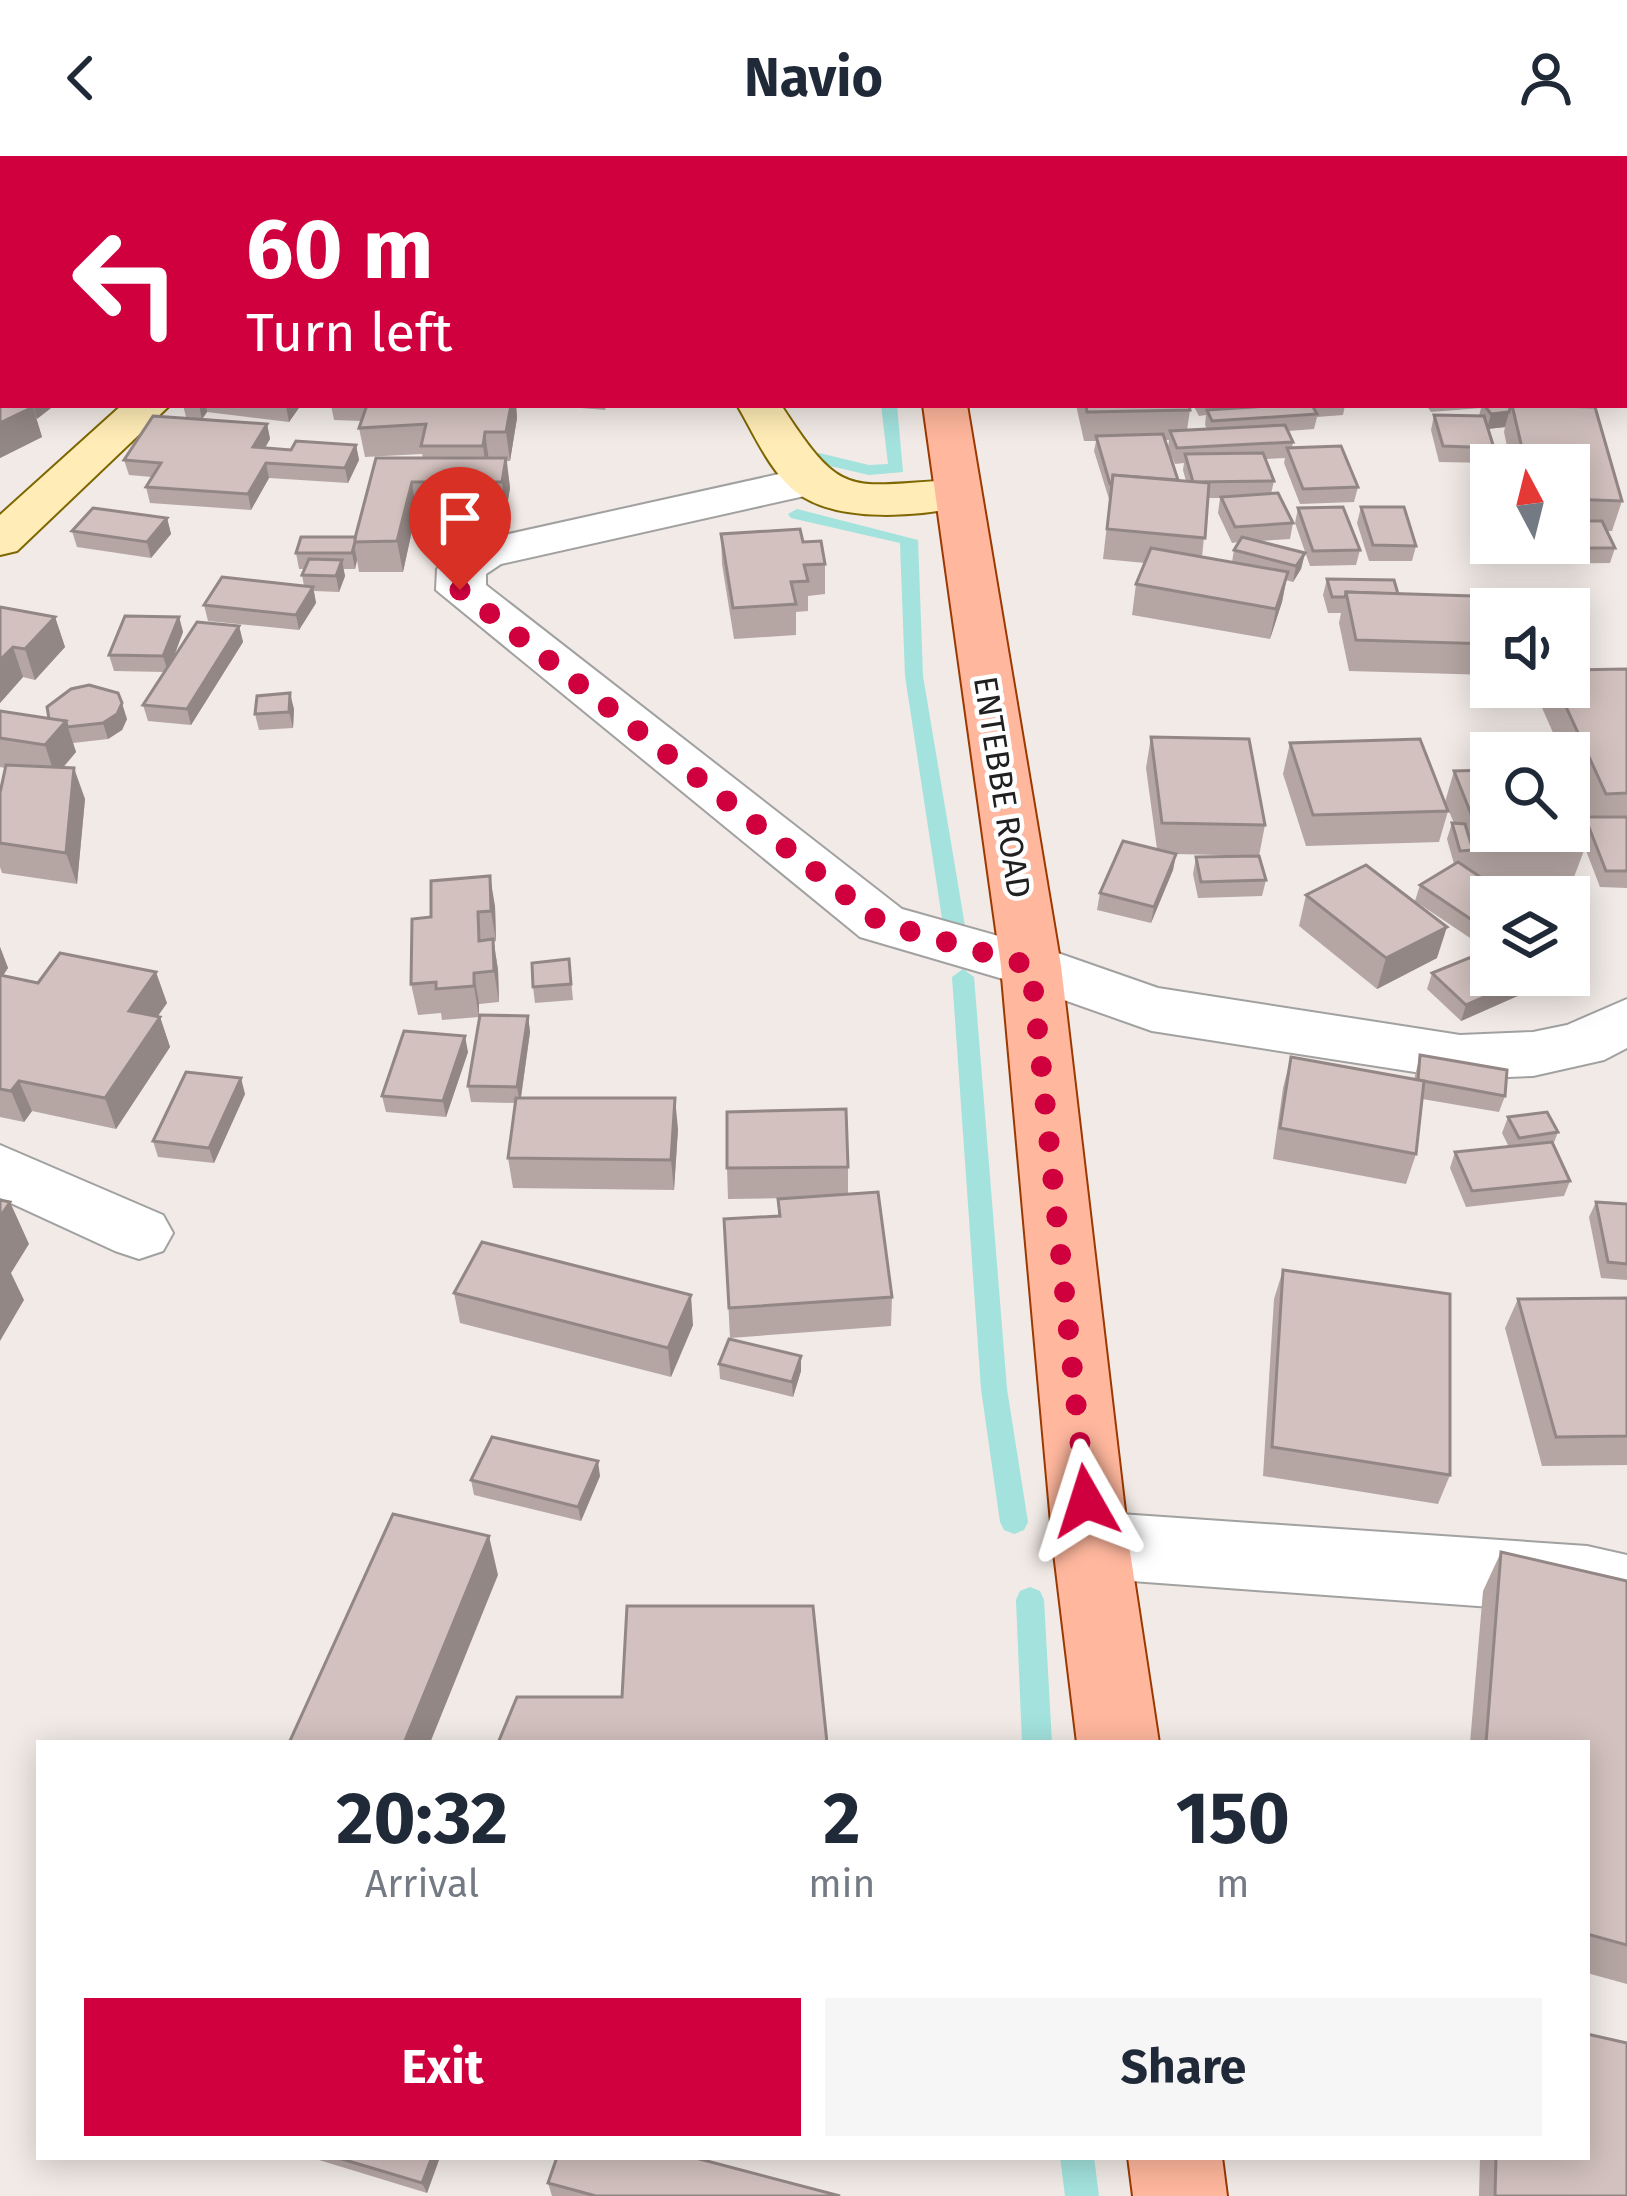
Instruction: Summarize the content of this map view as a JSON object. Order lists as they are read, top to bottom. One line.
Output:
{"streets":{"main road":["ENTEBBE ROAD"]},"north":"top","page":{"header":"Navio","turn":["60 m","Turn left"],"eta":["20:32","Arrival","2","min","150","m"],"buttons":["Exit","Share"]}}
